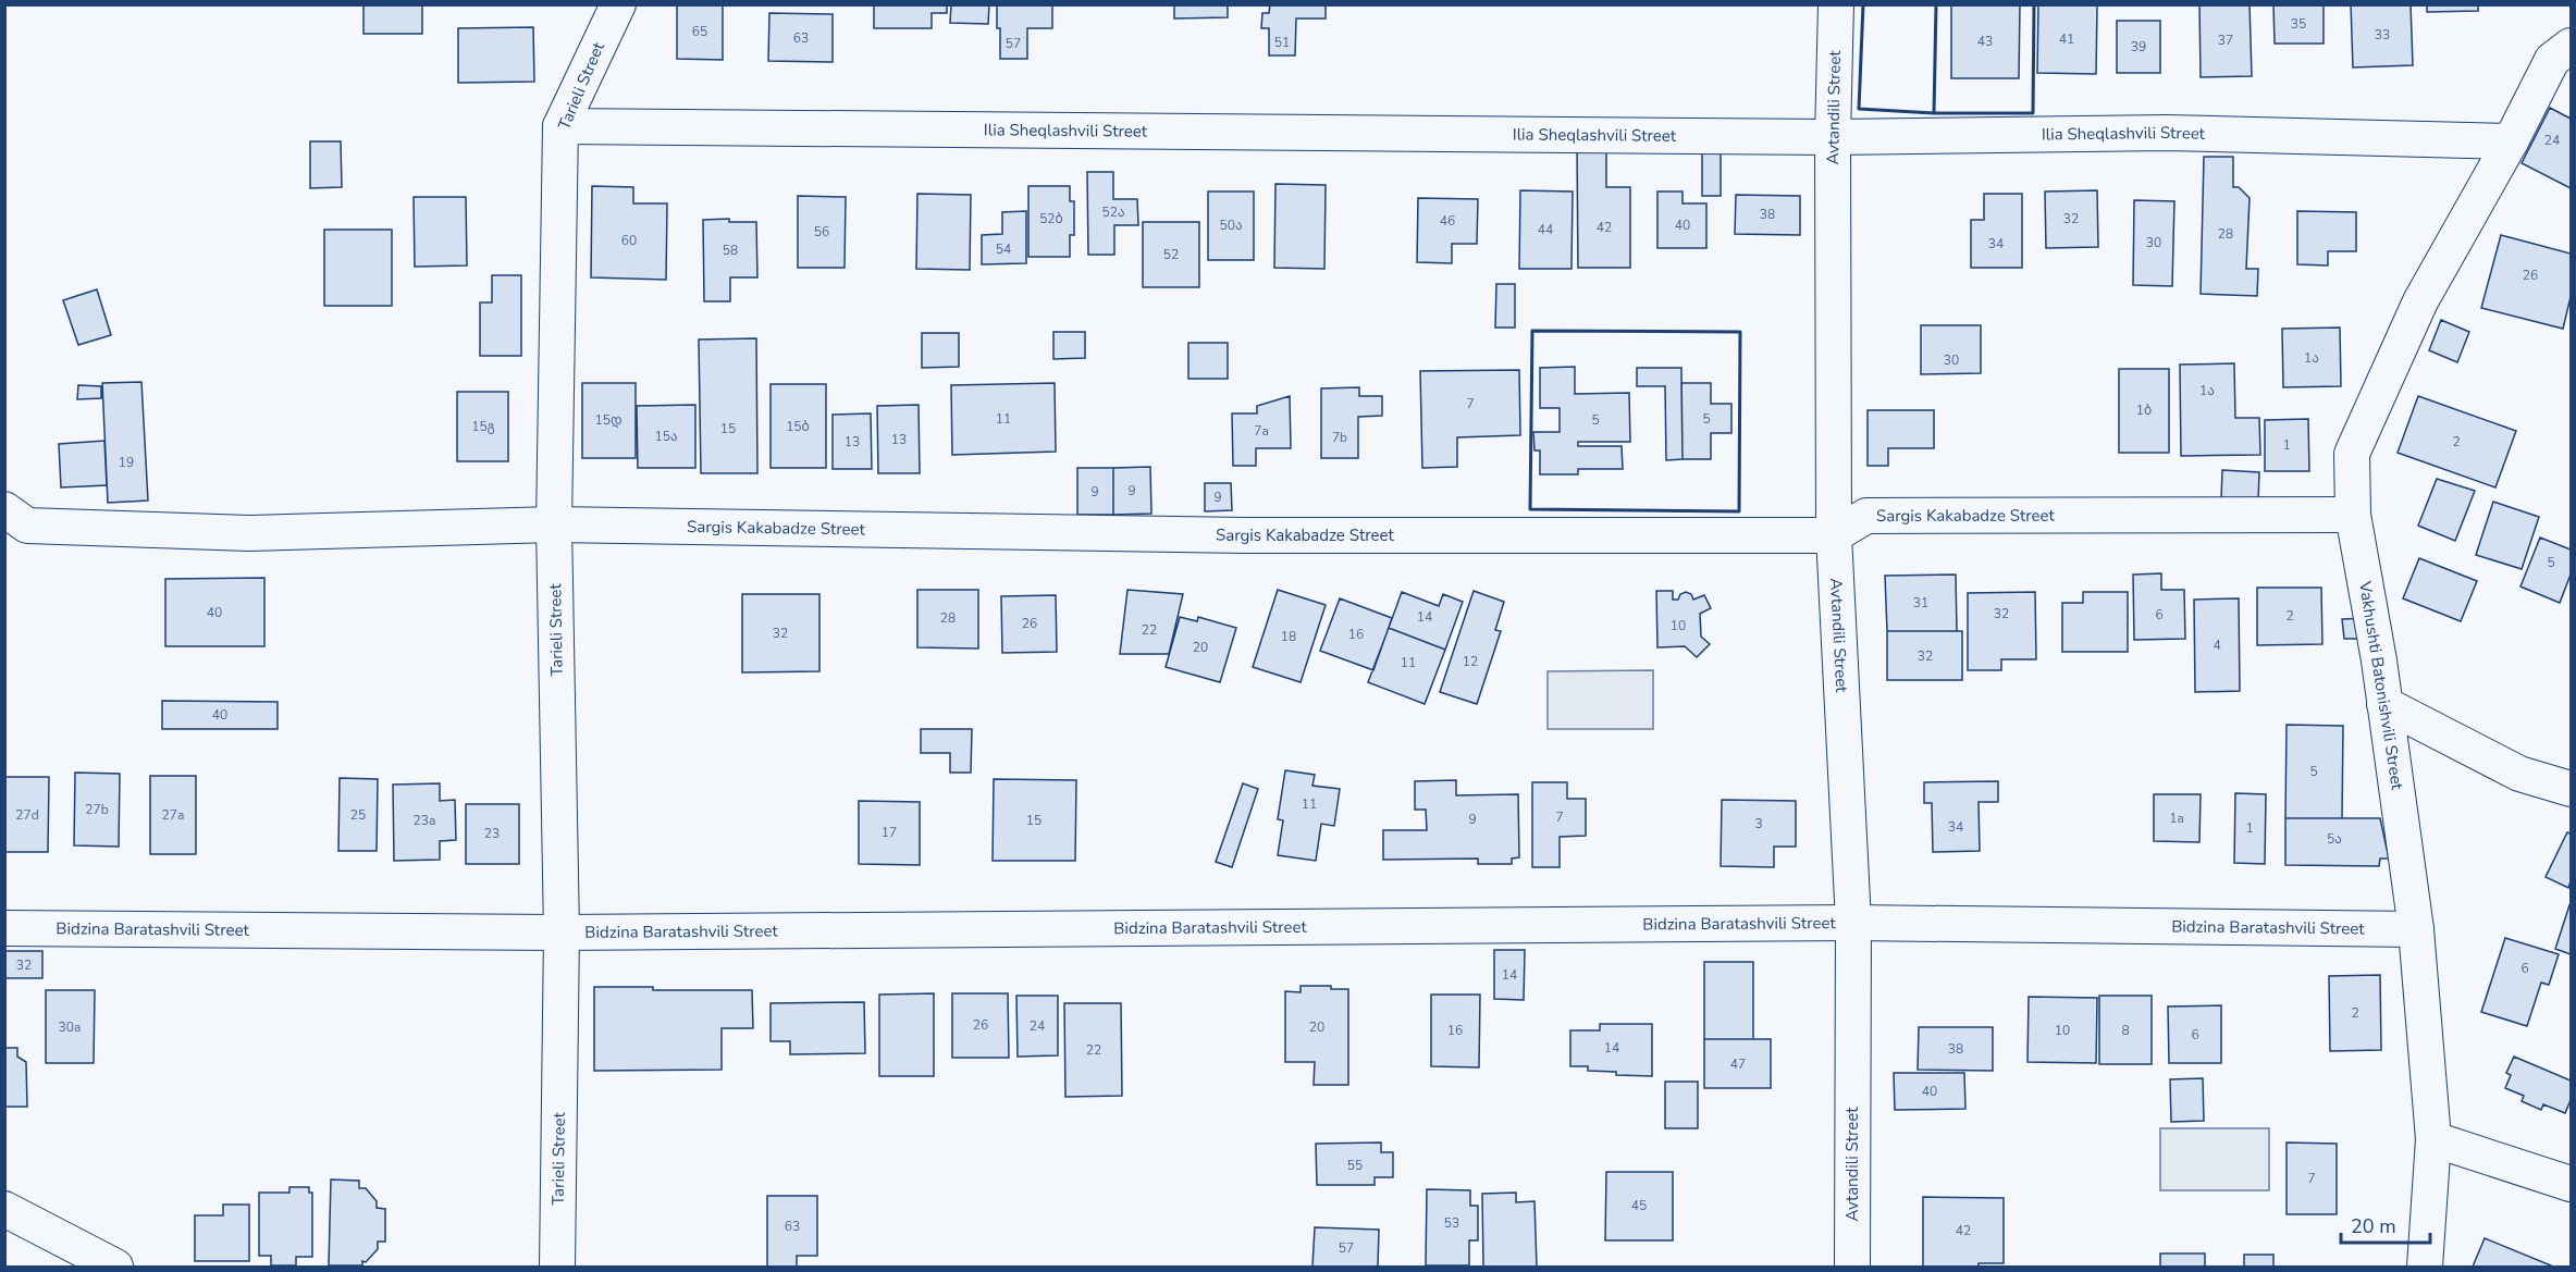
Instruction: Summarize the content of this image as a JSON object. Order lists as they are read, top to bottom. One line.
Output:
{"streets":{"street":["Tarieli Street","Avtandili Street","Ilia Sheqlashvili Street","Sargis Kakabadze Street","Vakhushti Batonishvili Street","Bidzina Baratashvili Street"]},"crossings":[["Tarieli Street","Ilia Sheqlashvili Street"],["Tarieli Street","Sargis Kakabadze Street"],["Tarieli Street","Bidzina Baratashvili Street"],["Avtandili Street","Ilia Sheqlashvili Street"],["Avtandili Street","Sargis Kakabadze Street"],["Avtandili Street","Bidzina Baratashvili Street"],["Ilia Sheqlashvili Street","Vakhushti Batonishvili Street"],["Sargis Kakabadze Street","Vakhushti Batonishvili Street"],["Vakhushti Batonishvili Street","Bidzina Baratashvili Street"]],"house_numbers":["35","65","33","63","41","37","43","51","57","39","24","52ა","38","52ბ","32","46","50ა","40","42","44","56","28","60","30","34","54","58","52","26","1ა","30","1ა","7","1ბ","11","5","15დ","5","15გ","15ბ","15","7a","15ა","7b","13","13","2","1","19","9","9","9","5","31","40","32","6","2","14","28","26","10","22","32","16","18","4","20","32","12","11","40","5","11","27b","27d","27a","25","7","1a","9","23a","15","3","34","1","17","23","5ა","32","6","14","2","26","24","30a","20","16","10","8","6","14","38","22","47","40","55","7","45","53","63","42","57"],"scale_bar":"20 m"}
